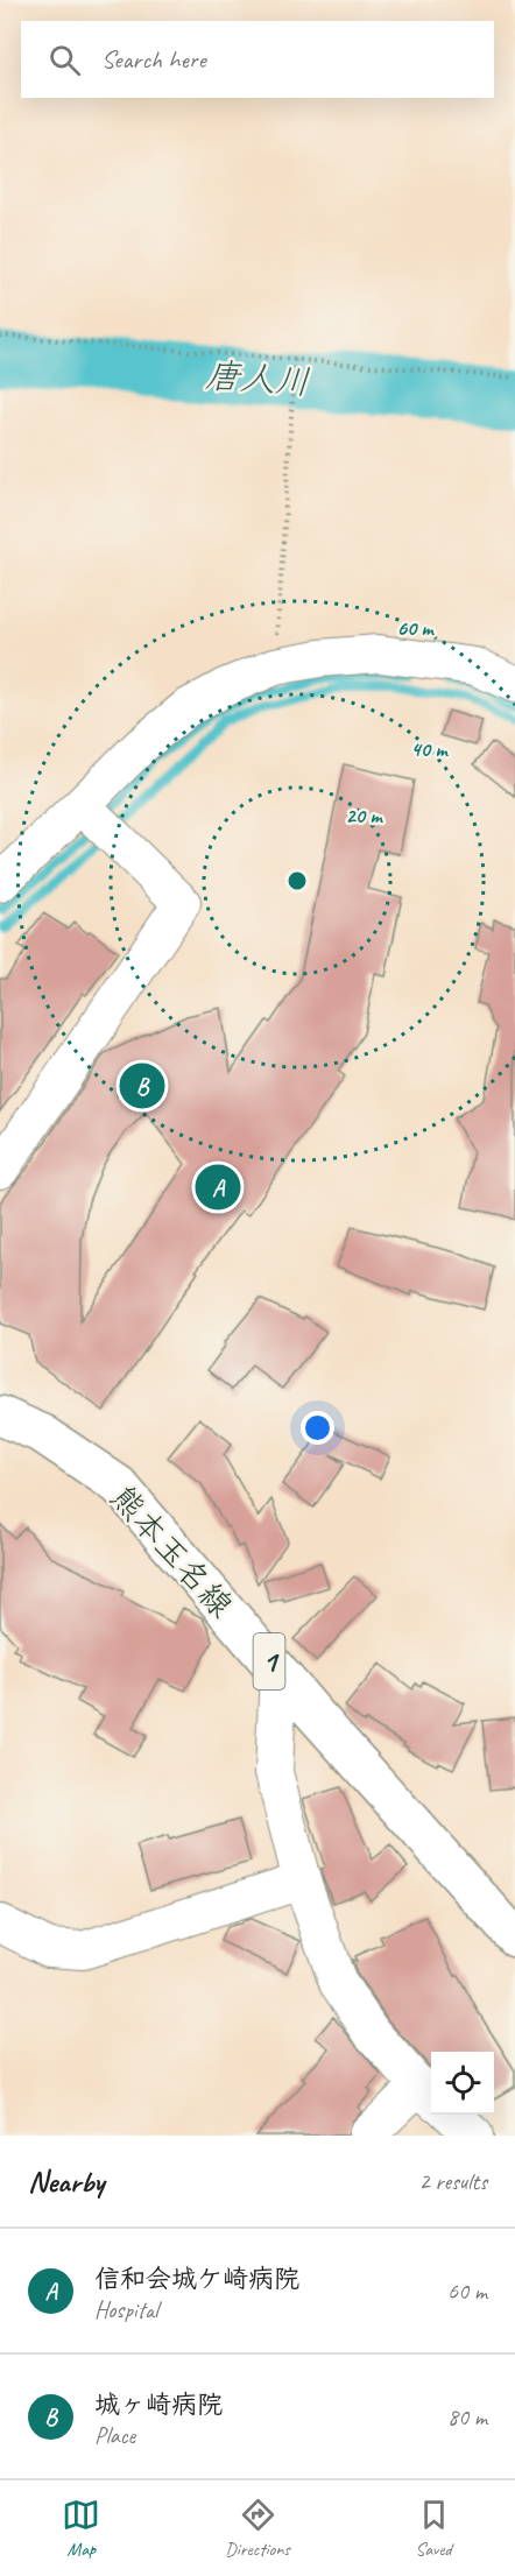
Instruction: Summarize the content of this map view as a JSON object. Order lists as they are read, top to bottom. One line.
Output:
{"streets":{"main road":["熊本玉名線","1"]},"water":["唐人川"],"page":{"search":"Search here","pins":["B","A"],"heading":["Nearby","2 results"],"list":[{"mark":"A","name":"信和会城ケ崎病院","note":"Hospital","value":"60 m"},{"mark":"B","name":"城ヶ崎病院","note":"Place","value":"80 m"}],"nav":["Map","Directions","Saved"]},"rings":["60 m","40 m","20 m"]}
